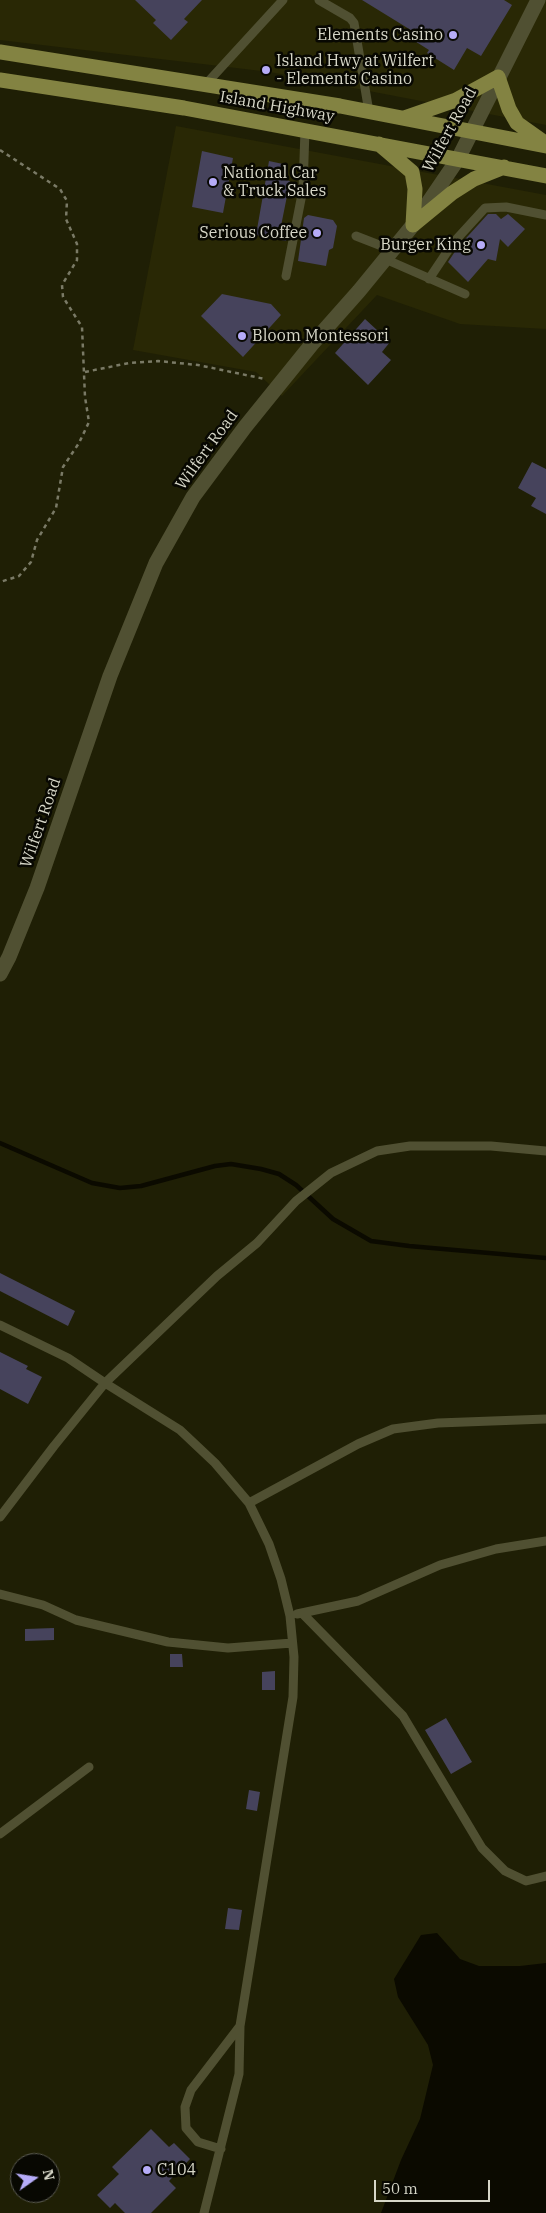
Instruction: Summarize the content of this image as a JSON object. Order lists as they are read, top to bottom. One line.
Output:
{"streets":{"main road":["Island Highway"],"street":["Wilfert Road"]},"crossings":[["Island Highway","Wilfert Road"]],"places":["Elements Casino","Island Hwy at Wilfert - Elements Casino","National Car & Truck Sales","Serious Coffee","Burger King","Bloom Montessori","C104"],"scale_bar":"50 m","north":"right"}
